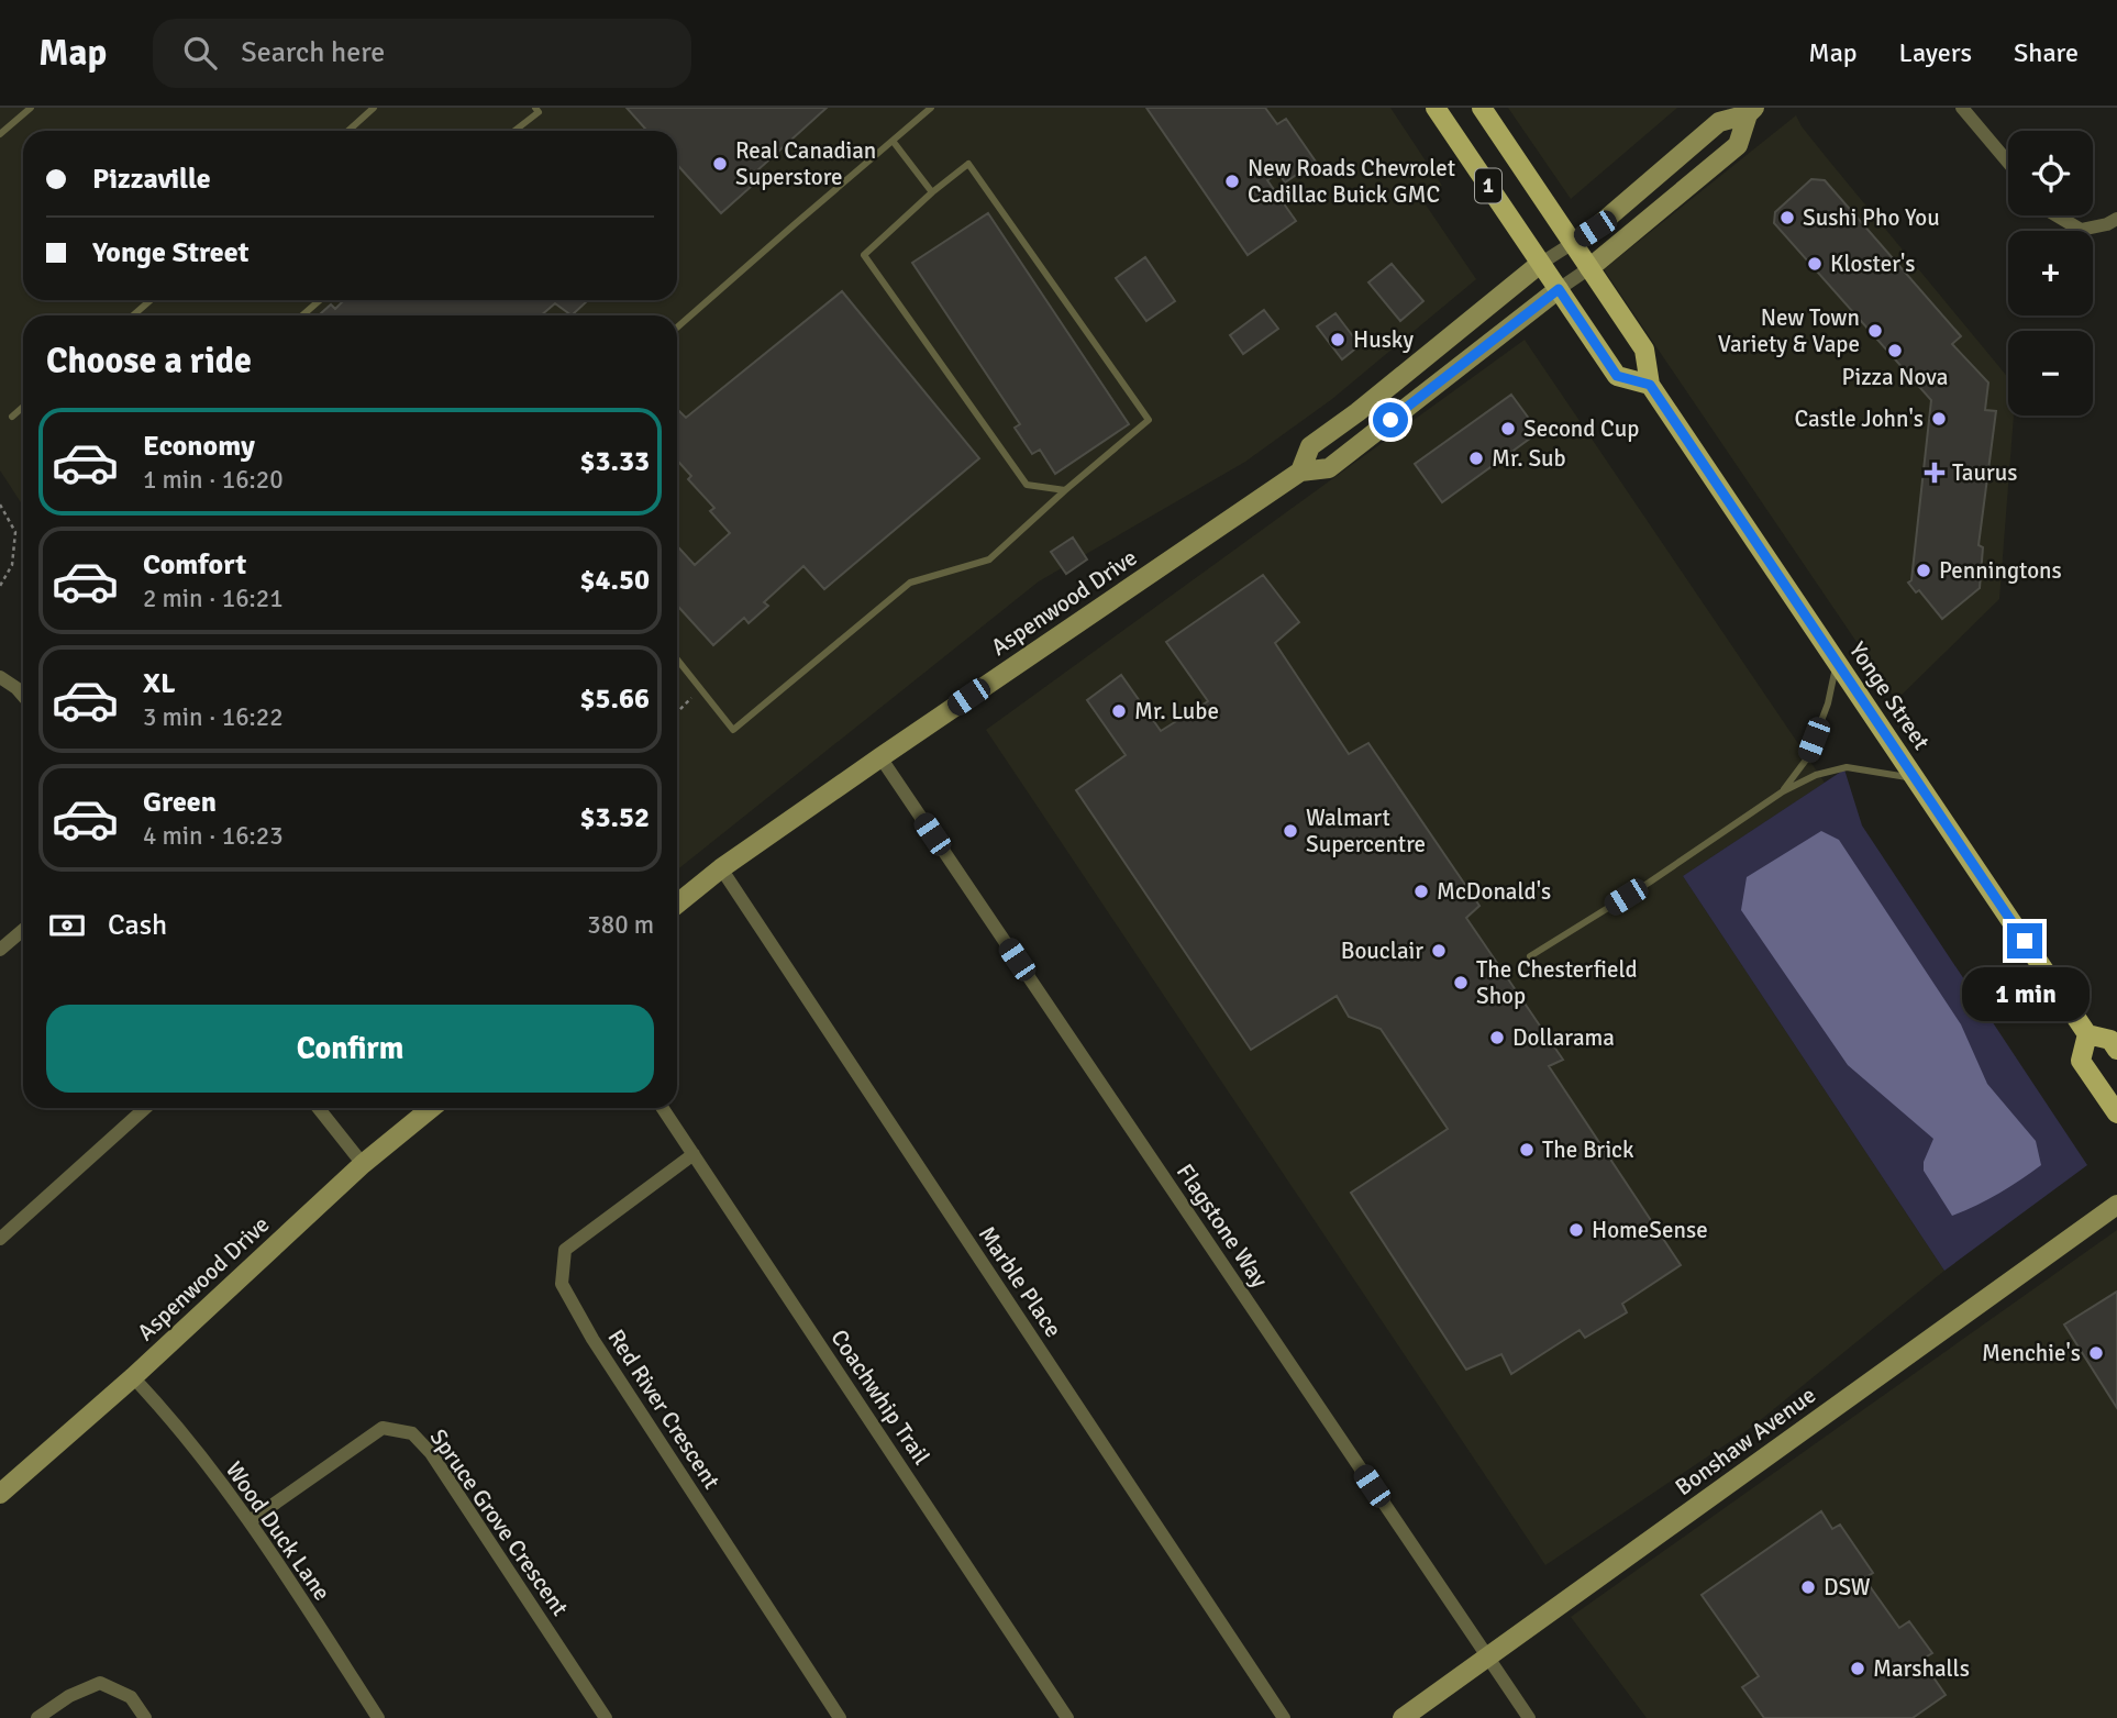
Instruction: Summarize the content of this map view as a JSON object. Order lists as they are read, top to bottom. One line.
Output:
{"streets":{"main road":["1","Yonge Street"],"street":["Aspenwood Drive","Flagstone Way","Marble Place","Coachwhip Trail","Red River Crescent","Bonshaw Avenue","Spruce Grove Crescent","Wood Duck Lane"]},"crossings":[["1","Aspenwood Drive"],["1","Yonge Street"],["Aspenwood Drive","Flagstone Way"],["Aspenwood Drive","Marble Place"],["Aspenwood Drive","Wood Duck Lane"],["Flagstone Way","Bonshaw Avenue"],["Coachwhip Trail","Red River Crescent"],["Spruce Grove Crescent","Wood Duck Lane"]],"places":{"other":["Real Canadian Superstore","New Roads Chevrolet Cadillac Buick GMC","Sushi Pho You","Kloster's","New Town Variety & Vape","Husky","Pizza Nova","Castle John's","Second Cup","Mr. Sub","Penningtons","Mr. Lube","Walmart Supercentre","McDonald's","Bouclair","The Chesterfield Shop","Dollarama","The Brick","HomeSense","Menchie's","DSW","Marshalls"],"health":["Taurus"]},"page":{"header":"Map","search":"Search here","nav":["Map","Layers","Share"],"map_buttons":["+","−"],"banner":["Pizzaville","Yonge Street"],"heading":"Choose a ride","list":[{"name":"Economy","note":"1 min · 16:20","value":"$3.33"},{"name":"Comfort","note":"2 min · 16:21","value":"$4.50"},{"name":"XL","note":"3 min · 16:22","value":"$5.66"},{"name":"Green","note":"4 min · 16:23","value":"$3.52"}],"pay":["Cash","380 m"],"bubble":"1 min","buttons":"Confirm"}}
